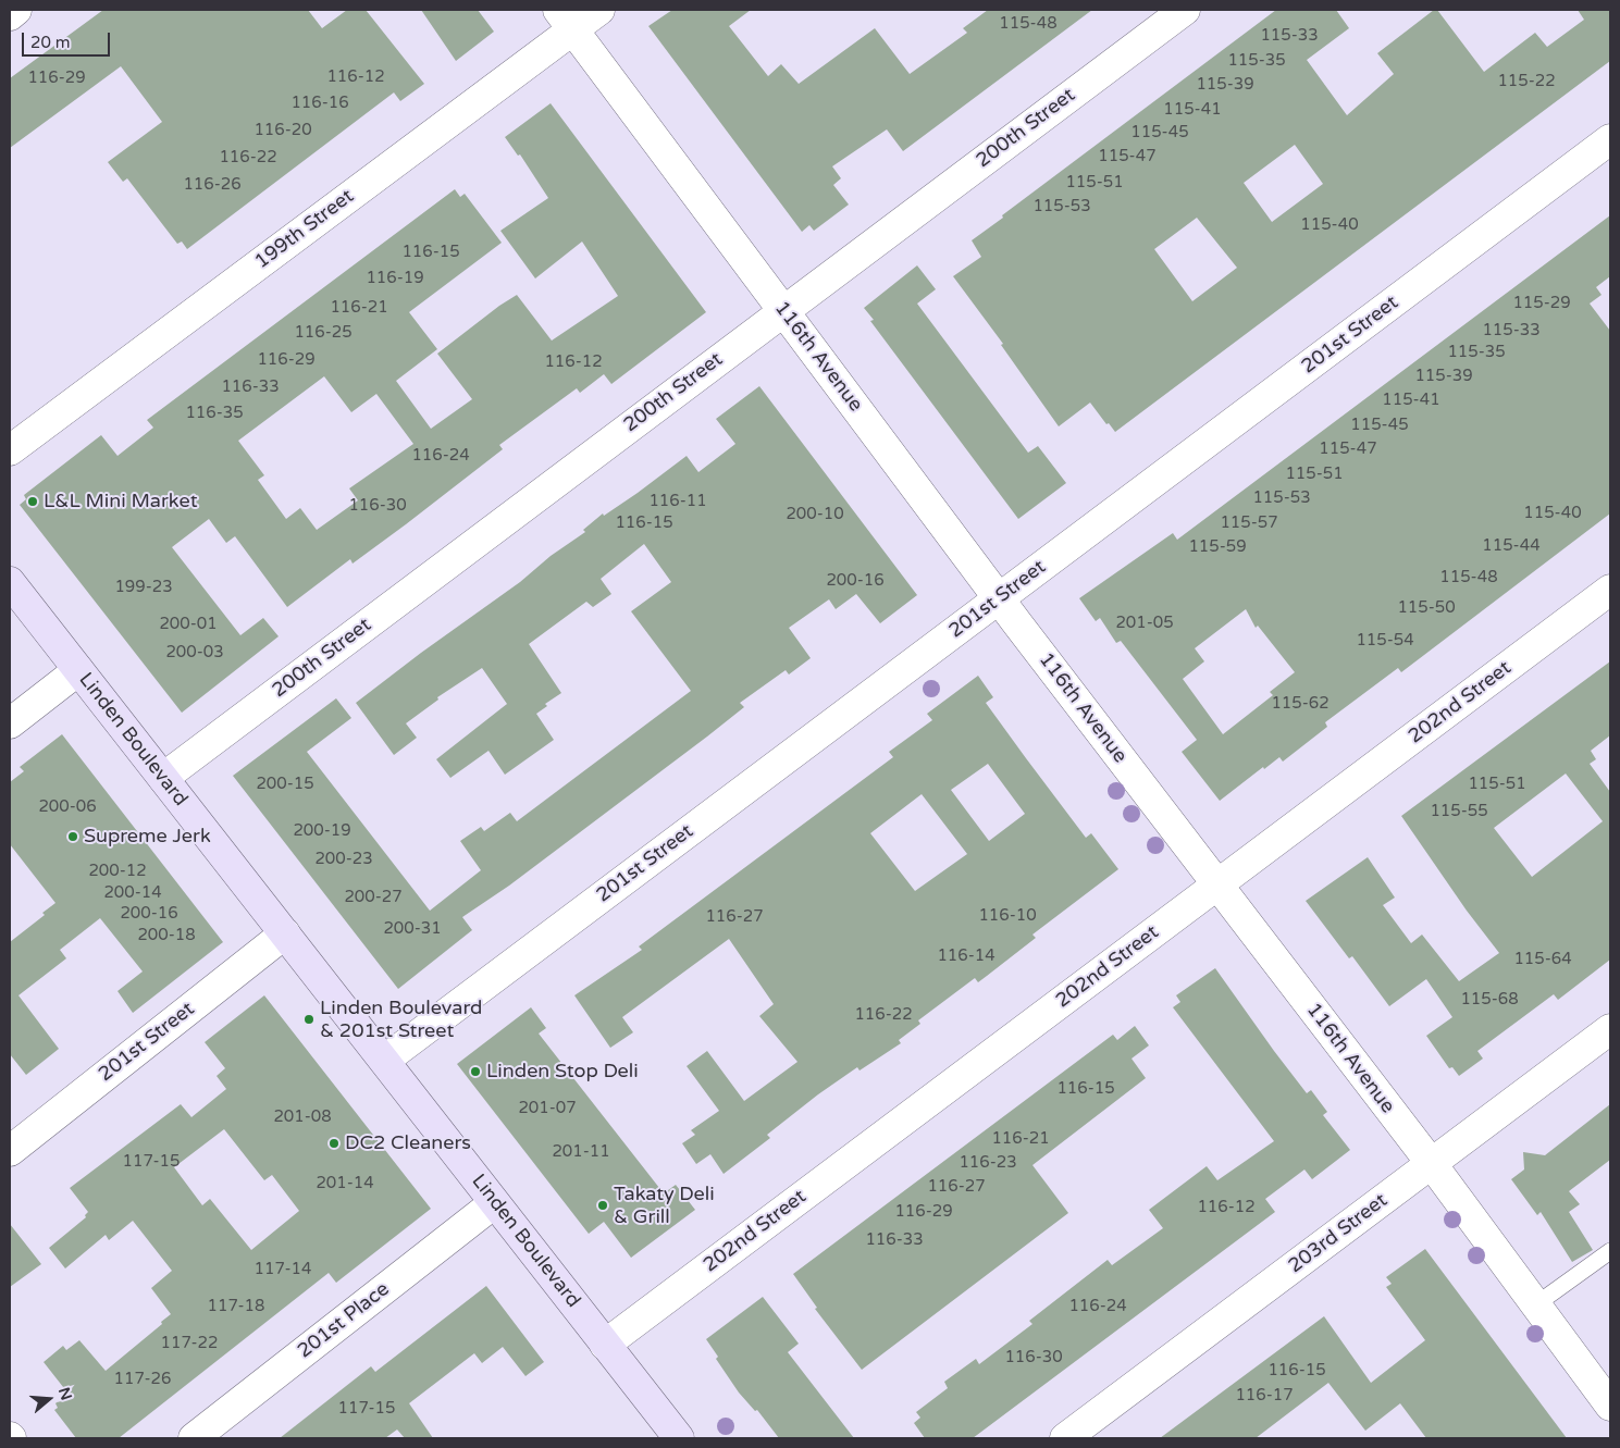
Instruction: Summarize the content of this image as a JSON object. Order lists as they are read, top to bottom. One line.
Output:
{"streets":{"main road":["Linden Boulevard"],"street":["200th Street","199th Street","201st Street","116th Avenue","202nd Street","203rd Street","201st Place"]},"crossings":[["200th Street","116th Avenue"],["200th Street","Linden Boulevard"],["199th Street","116th Avenue"],["201st Street","116th Avenue"],["201st Street","Linden Boulevard"],["116th Avenue","202nd Street"],["116th Avenue","203rd Street"],["202nd Street","Linden Boulevard"],["Linden Boulevard","201st Place"]],"places":["L&L Mini Market","Supreme Jerk","Linden Boulevard & 201st Street","Linden Stop Deli","DC2 Cleaners","Takaty Deli & Grill"],"house_numbers":["115-48","115-33","115-35","116-12","116-29","115-22","115-39","116-16","115-41","116-20","115-45","115-47","116-22","115-51","116-26","115-53","115-40","116-15","116-19","115-29","116-21","115-33","116-25","115-35","116-29","116-12","115-39","116-33","115-41","116-35","115-45","115-47","116-24","115-51","115-53","116-11","116-30","115-40","200-10","116-15","115-57","115-44","115-59","115-48","200-16","199-23","115-50","201-05","200-01","115-54","200-03","115-62","200-15","115-51","200-06","115-55","200-19","200-23","200-12","200-14","200-27","200-16","116-10","116-27","200-31","200-18","116-14","115-64","115-68","116-22","116-15","201-07","201-08","116-21","201-11","117-15","116-23","201-14","116-27","116-12","116-29","116-33","117-14","117-18","116-24","117-22","116-30","116-15","117-26","116-17","117-15"],"scale_bar":"20 m","north":"right"}
